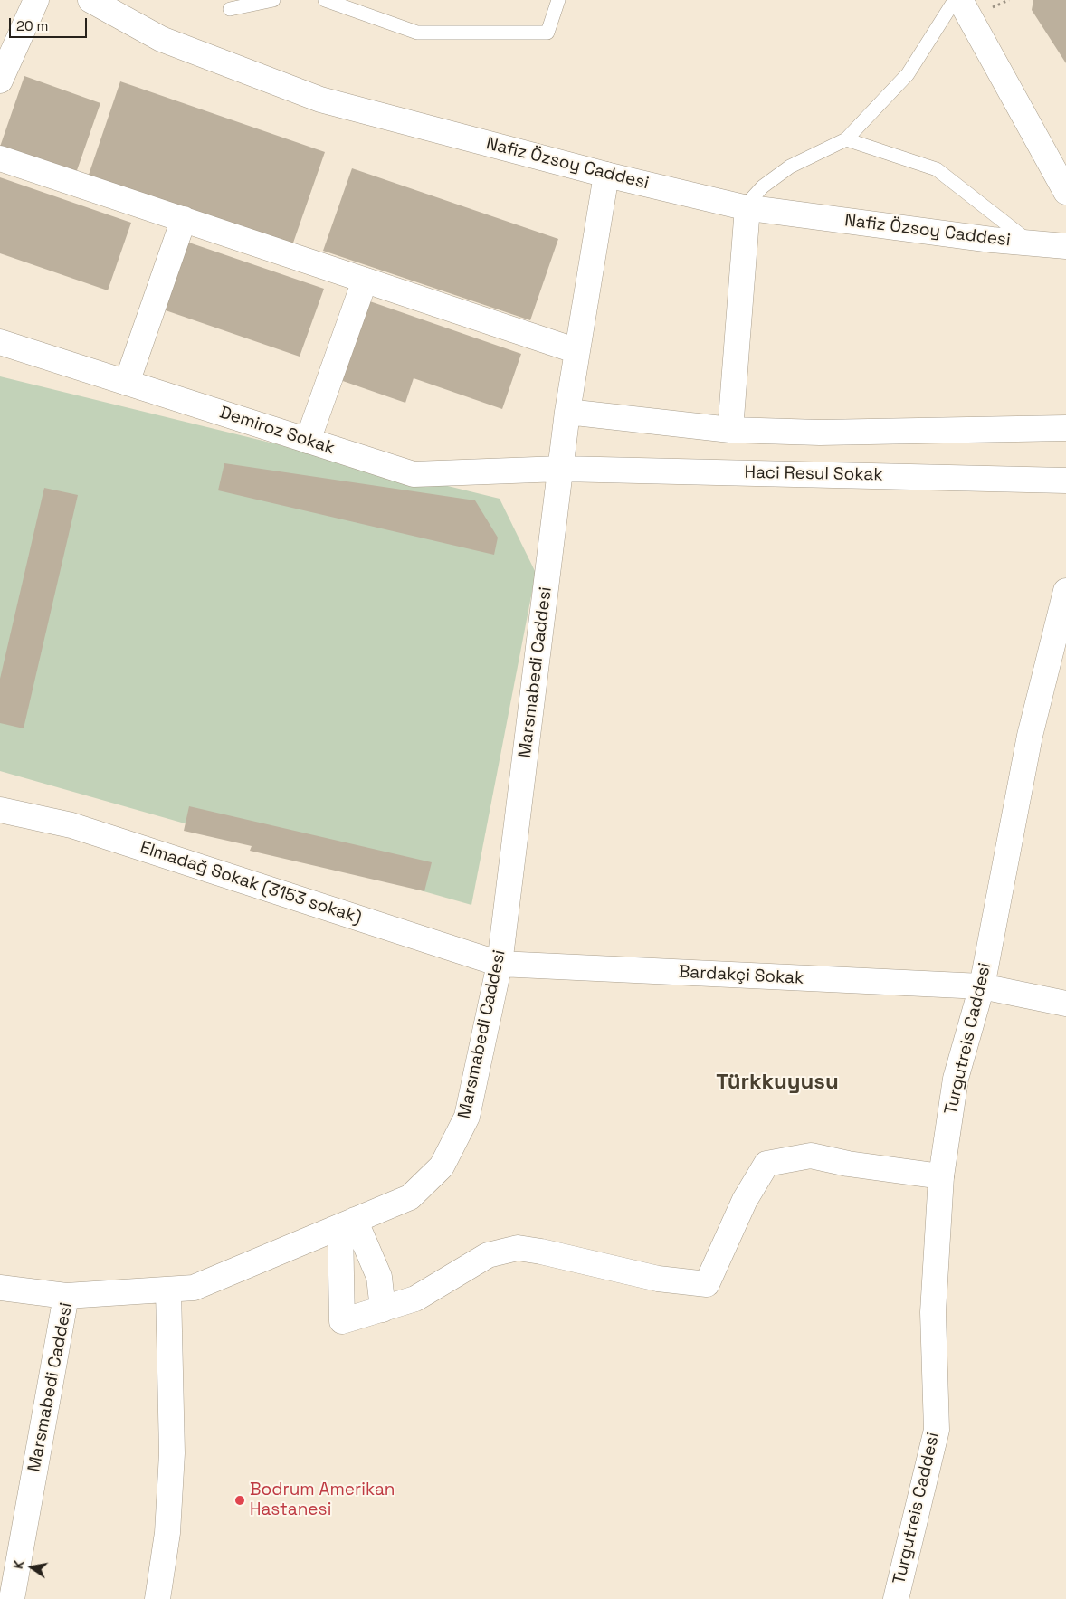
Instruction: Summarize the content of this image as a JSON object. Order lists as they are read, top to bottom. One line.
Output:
{"streets":{"street":["Nafiz Özsoy Caddesi","Demiroz Sokak","Haci Resul Sokak","Marsmabedi Caddesi","Elmadağ Sokak (3153 sokak)","Bardakçi Sokak","Turgutreis Caddesi"]},"crossings":[["Nafiz Özsoy Caddesi","Marsmabedi Caddesi"],["Demiroz Sokak","Haci Resul Sokak"],["Demiroz Sokak","Marsmabedi Caddesi"],["Haci Resul Sokak","Marsmabedi Caddesi"],["Marsmabedi Caddesi","Elmadağ Sokak (3153 sokak)"],["Marsmabedi Caddesi","Bardakçi Sokak"],["Elmadağ Sokak (3153 sokak)","Bardakçi Sokak"],["Bardakçi Sokak","Turgutreis Caddesi"]],"districts":["Türkkuyusu"],"places":["Bodrum Amerikan Hastanesi"],"scale_bar":"20 m","north":"left"}
